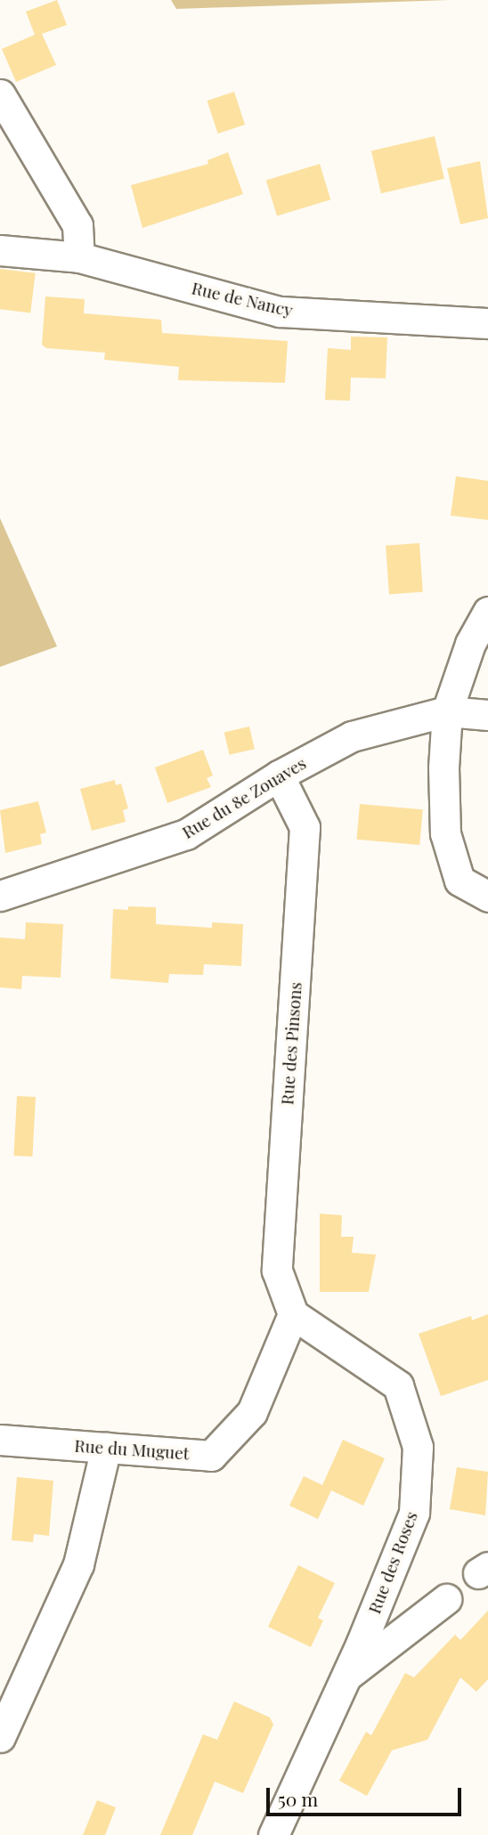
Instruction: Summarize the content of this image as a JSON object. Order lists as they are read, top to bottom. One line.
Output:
{"streets":{"street":["Rue de Nancy","Rue du 8e Zouaves","Rue des Pinsons","Rue du Muguet","Rue des Roses"]},"crossings":[["Rue du 8e Zouaves","Rue des Pinsons"],["Rue des Pinsons","Rue du Muguet"],["Rue des Pinsons","Rue des Roses"],["Rue du Muguet","Rue des Roses"]],"scale_bar":"50 m"}
